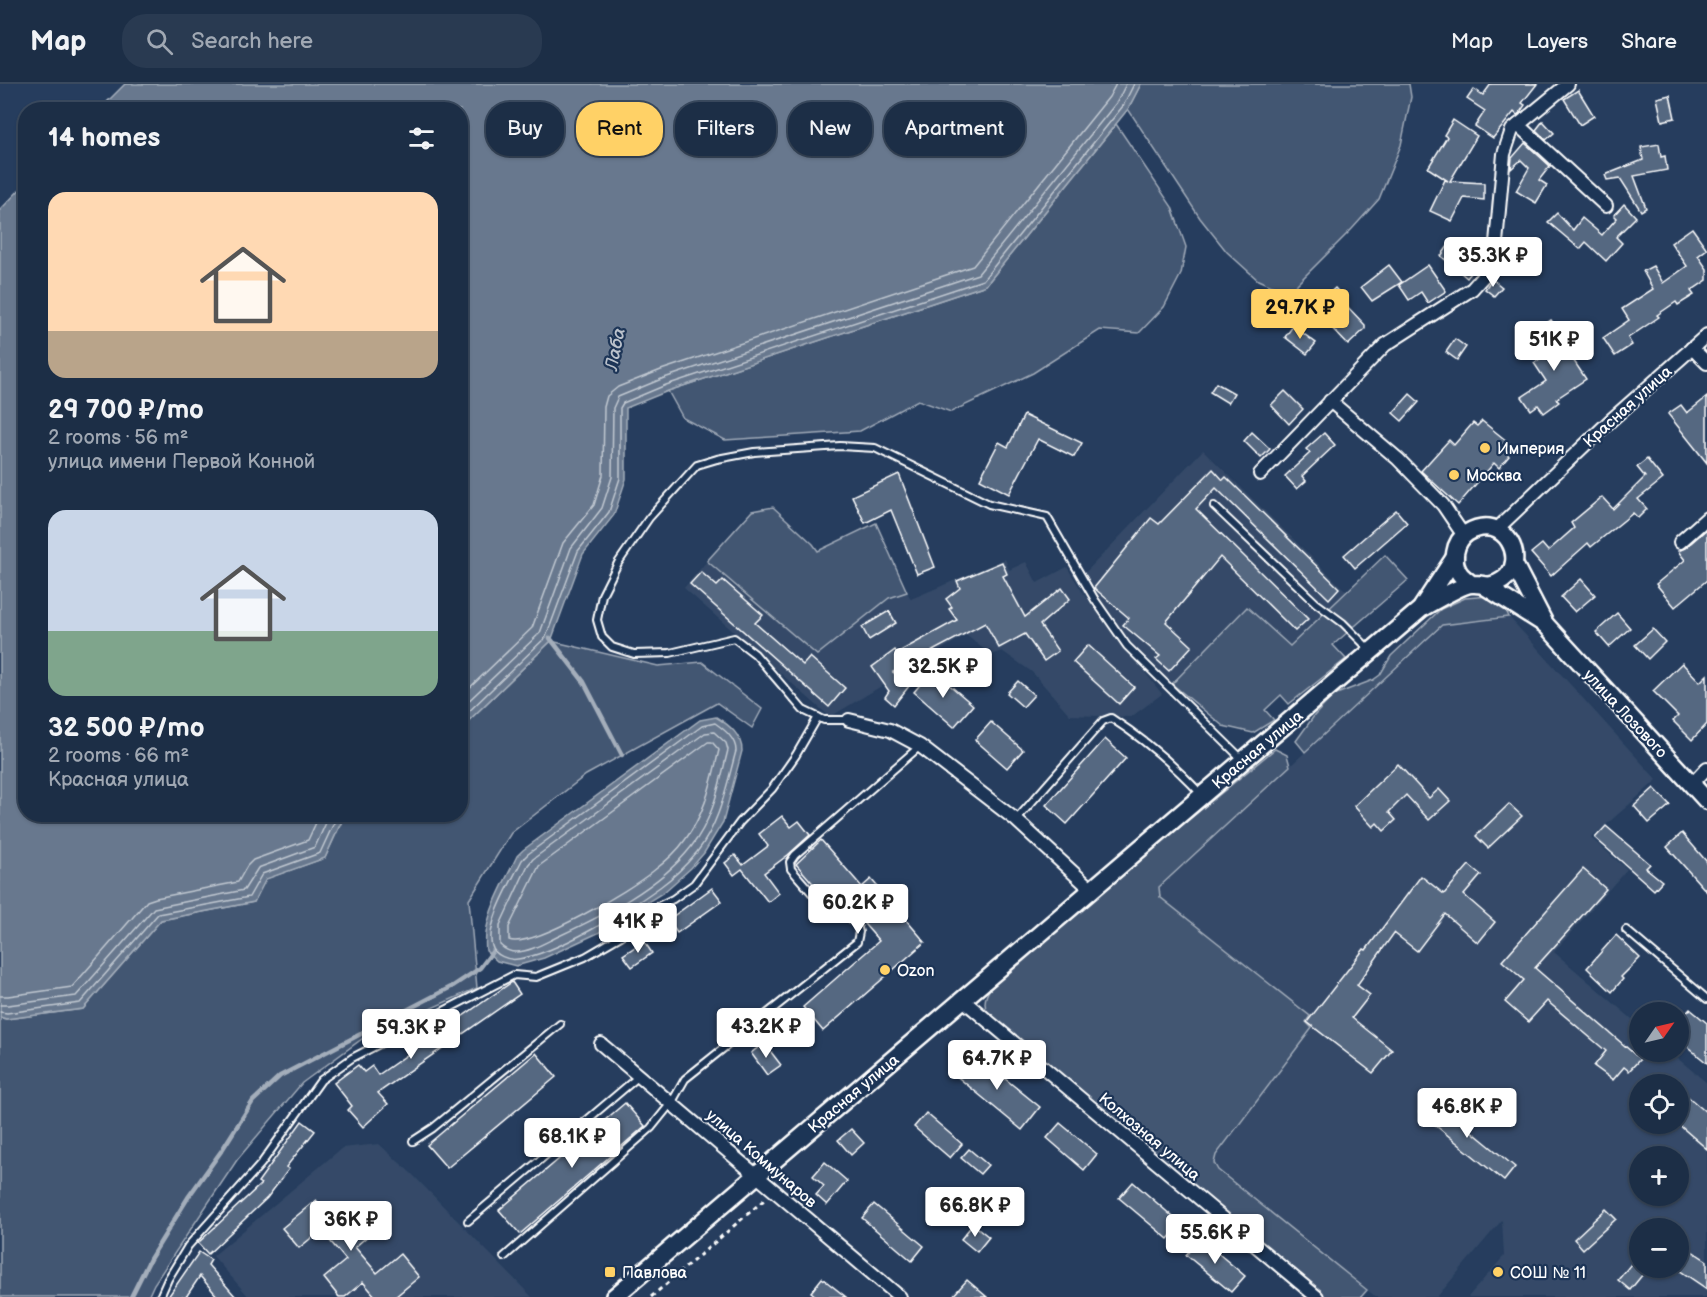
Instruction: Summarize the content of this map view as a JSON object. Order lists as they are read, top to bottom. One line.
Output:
{"streets":{"street":["Красная улица","улица Лозового","Колхозная улица","улица Коммунаров"]},"crossings":[["Красная улица","улица Лозового"],["Красная улица","Колхозная улица"],["Красная улица","улица Коммунаров"]],"water":["Лаба"],"places":{"other":["Империя","Москва","Ozon","СОШ № 11"],"transit":["Павлова"]},"north":"top right","page":{"header":"Map","search":"Search here","nav":["Map","Layers","Share"],"chip":["Buy","Rent","Filters","New","Apartment"],"heading":"14 homes","list":[{"name":"29 700 ₽/mo","note":"2 rooms · 56 m² · улица имени Первой Конной"},{"name":"32 500 ₽/mo","note":"2 rooms · 66 m² · Красная улица"}],"price":["35.3K ₽","29.7K ₽","51K ₽","32.5K ₽","60.2K ₽","41K ₽","43.2K ₽","59.3K ₽","64.7K ₽","46.8K ₽","68.1K ₽","66.8K ₽","36K ₽","55.6K ₽"],"map_buttons":["+","−"]}}
